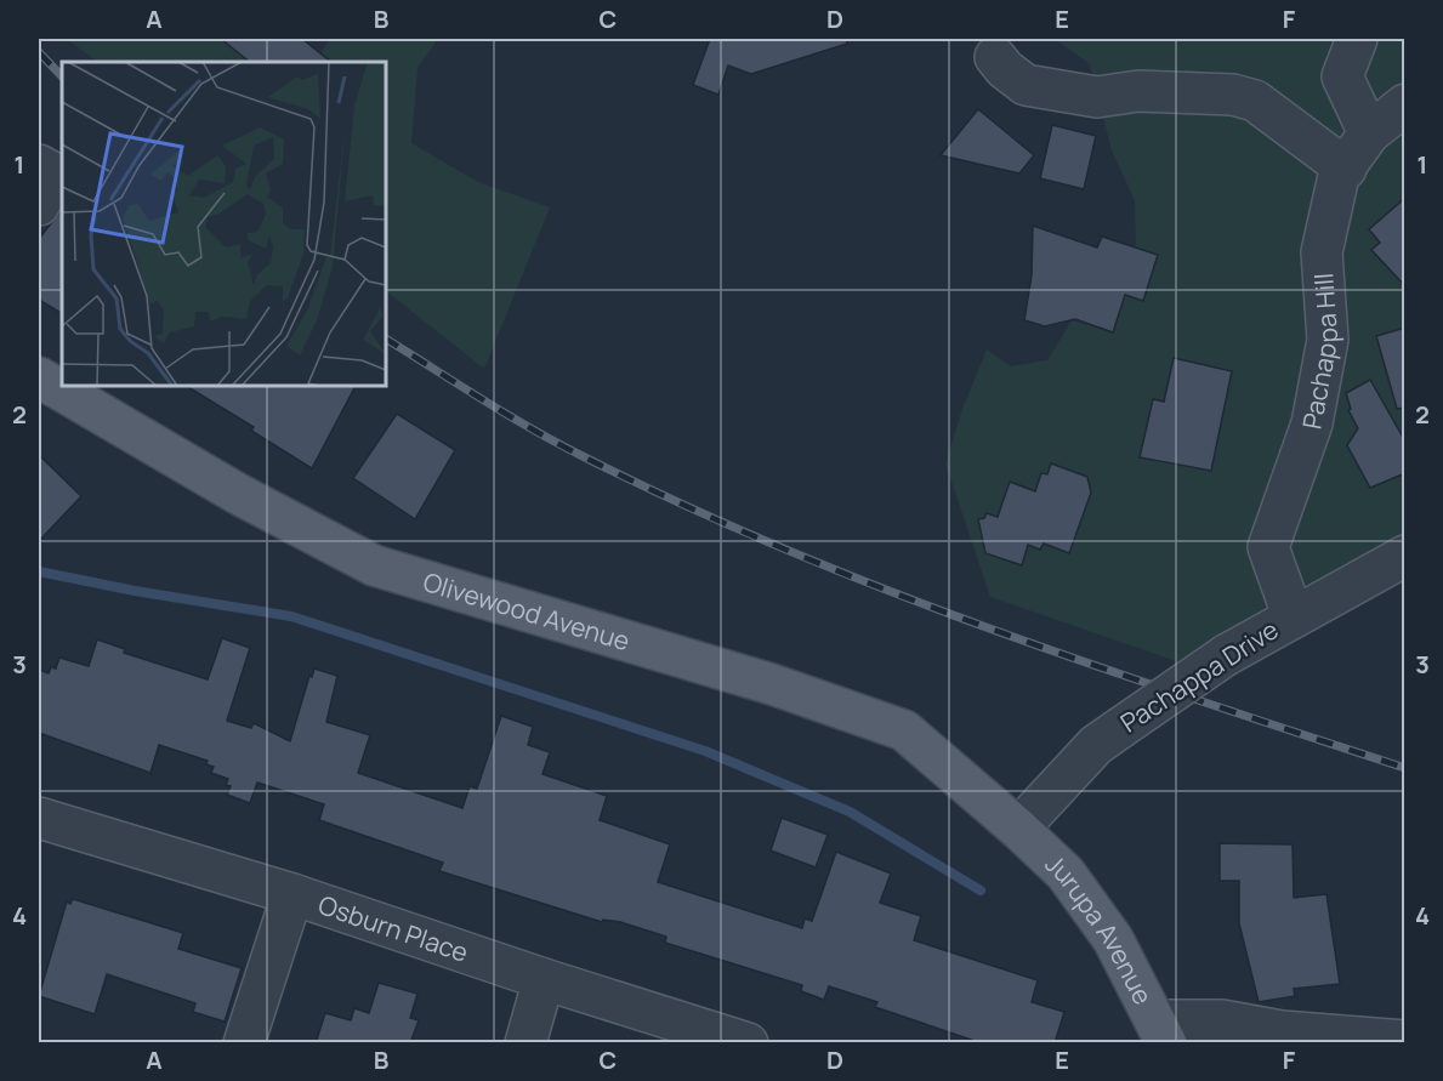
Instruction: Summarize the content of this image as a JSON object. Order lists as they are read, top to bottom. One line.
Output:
{"streets":{"main road":["Olivewood Avenue","Jurupa Avenue"],"street":["Pachappa Hill","Pachappa Drive","Osburn Place"]},"crossings":[["Pachappa Hill","Pachappa Drive"],["Olivewood Avenue","Pachappa Drive"],["Olivewood Avenue","Jurupa Avenue"],["Pachappa Drive","Jurupa Avenue"]],"grid":{"columns":["A","B","C","D","E","F"],"rows":["1","2","3","4"]}}
